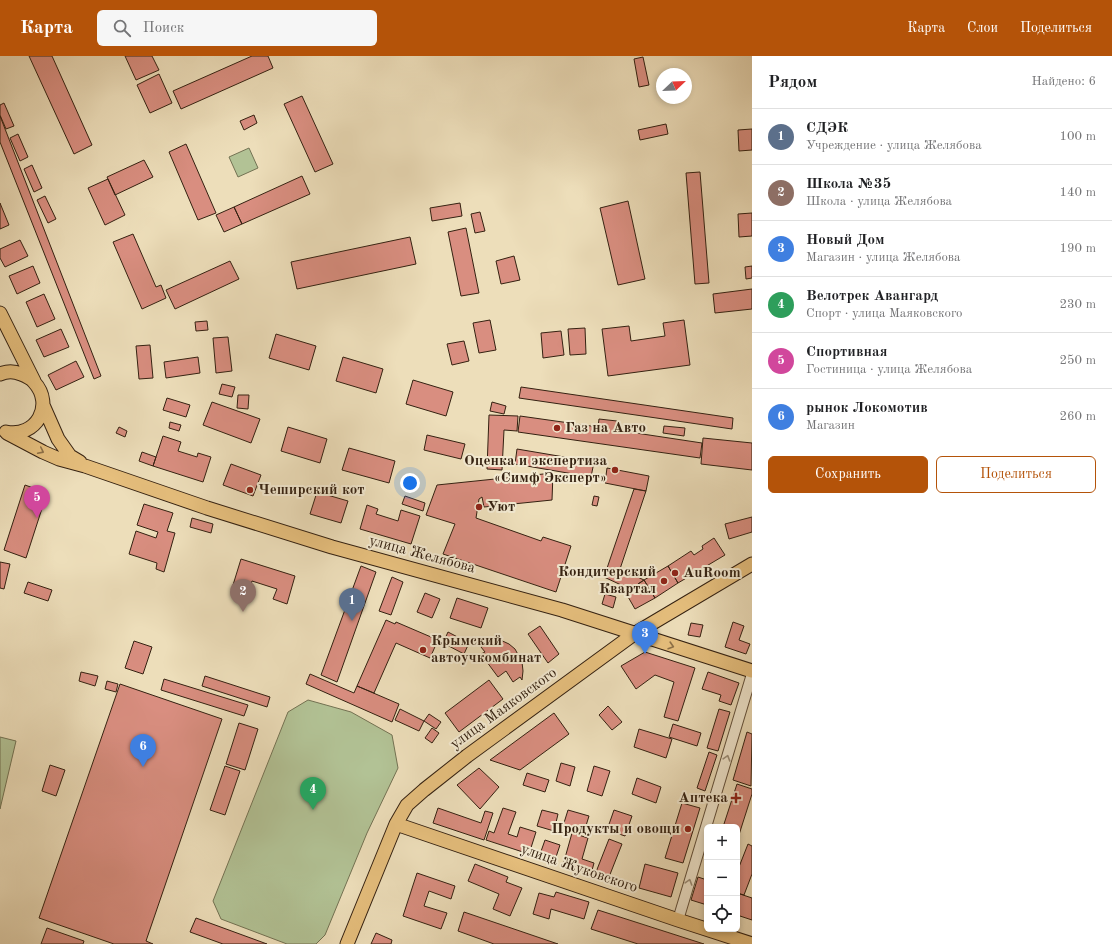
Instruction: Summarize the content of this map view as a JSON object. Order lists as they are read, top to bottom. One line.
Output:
{"streets":{"main road":["улица Желябова","улица Маяковского","улица Жуковского"]},"crossings":[["улица Желябова","улица Маяковского"],["улица Маяковского","улица Жуковского"]],"places":{"other":["Газ на Авто","Оценка и экспертиза «Симф Эксперт»","Чеширский кот","Уют","AuRoom","Кондитерский Квартал","Крымский автоучкомбинат","Продукты и овощи"],"health":["Аптека"]},"north":"top right","page":{"header":"Карта","search":"Поиск","nav":["Карта","Слои","Поделиться"],"heading":["Рядом","Найдено: 6"],"list":[{"mark":"1","name":"СДЭК","note":"Учреждение · улица Желябова","value":"100 m"},{"mark":"2","name":"Школа №35","note":"Школа · улица Желябова","value":"140 m"},{"mark":"3","name":"Новый Дом","note":"Магазин · улица Желябова","value":"190 m"},{"mark":"4","name":"Велотрек Авангард","note":"Спорт · улица Маяковского","value":"230 m"},{"mark":"5","name":"Спортивная","note":"Гостиница · улица Желябова","value":"250 m"},{"mark":"6","name":"рынок Локомотив","note":"Магазин","value":"260 m"}],"buttons":["Сохранить","Поделиться"],"pins":["5","2","1","3","6","4"],"map_buttons":["+","−"]}}
